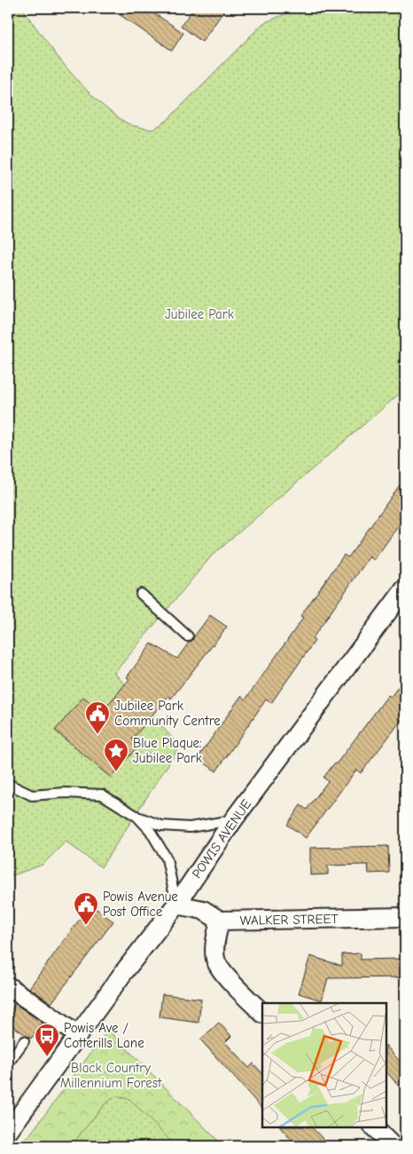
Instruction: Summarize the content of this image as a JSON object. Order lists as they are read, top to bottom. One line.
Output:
{"streets":{"street":["POWIS AVENUE","WALKER STREET"]},"parks":["Jubilee Park","Black Country Millennium Forest"],"places":{"public building":["Jubilee Park Community Centre","Powis Avenue Post Office"],"place":["Blue Plaque: Jubilee Park"],"bus stop":["Powis Ave / Cotterills Lane"]}}
